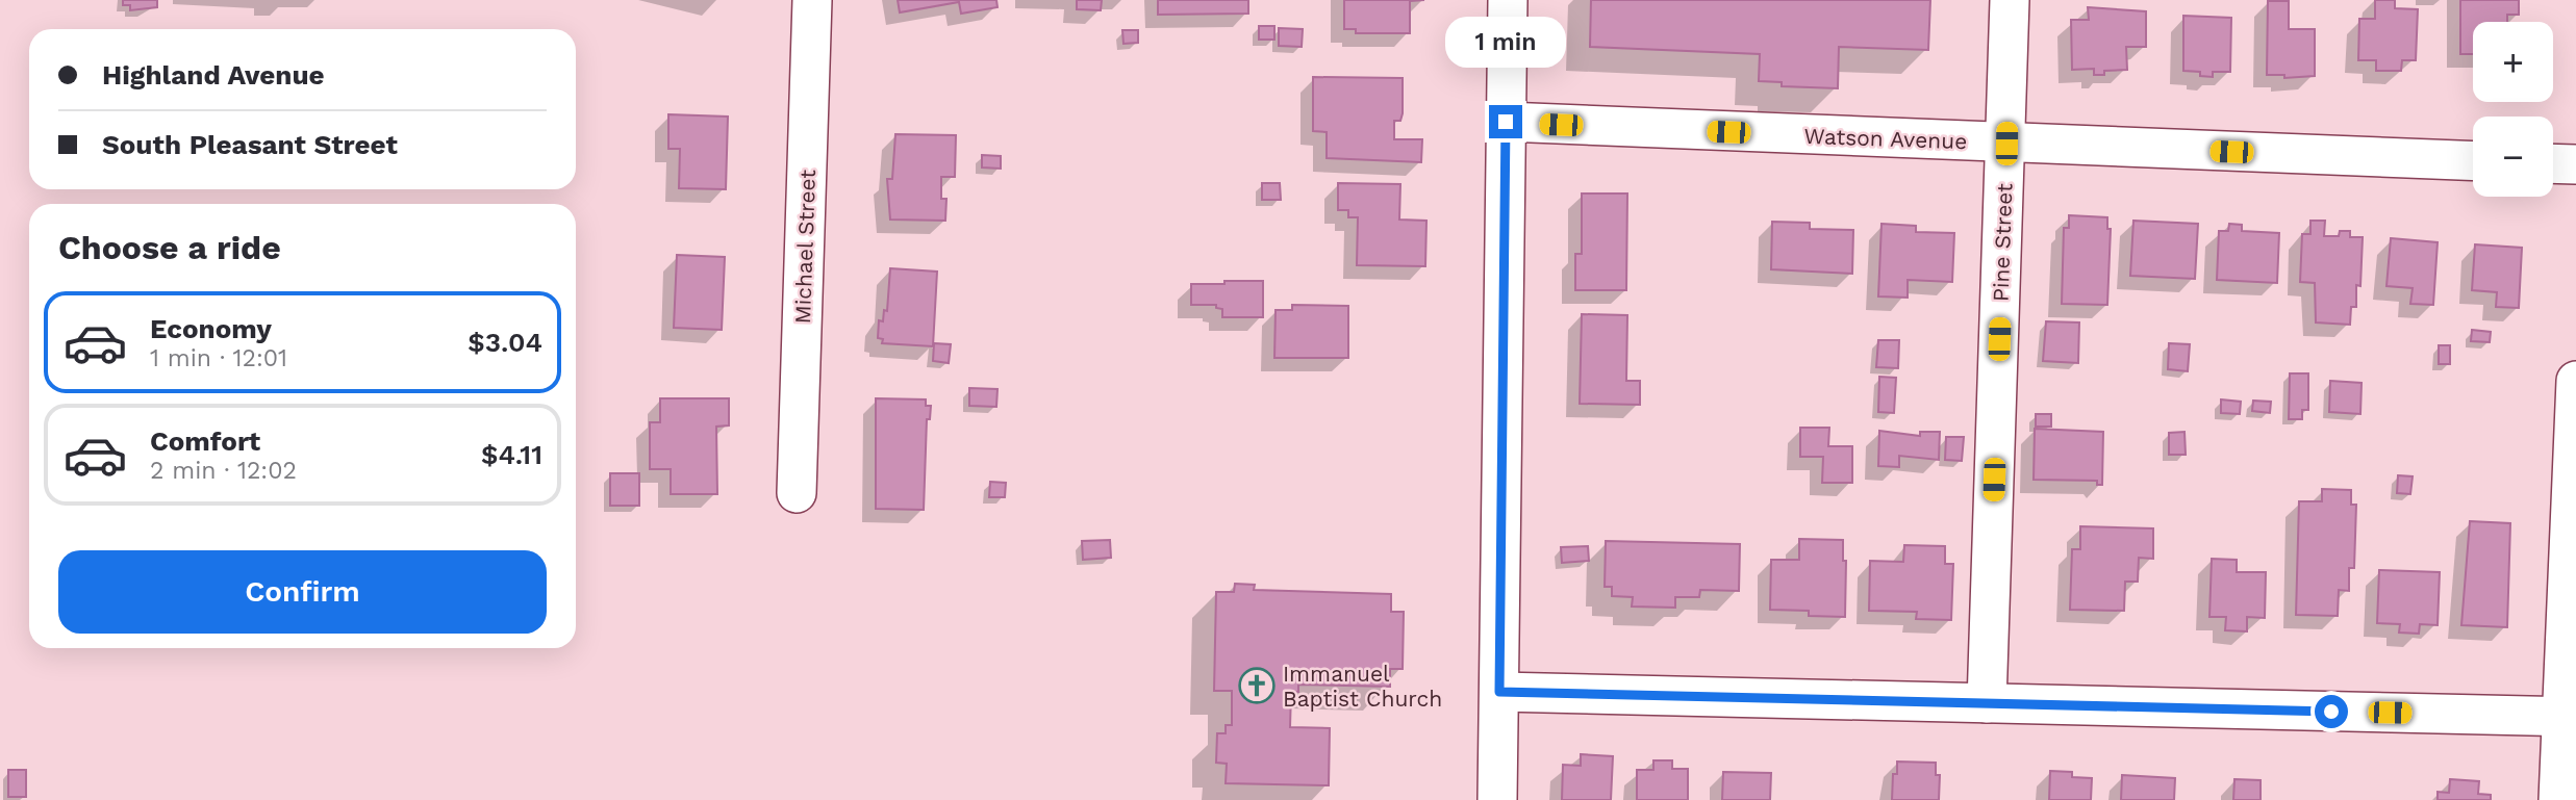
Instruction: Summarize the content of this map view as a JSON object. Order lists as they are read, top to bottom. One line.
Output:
{"streets":{"street":["Watson Avenue","Pine Street","Michael Street"]},"crossings":[["Watson Avenue","Pine Street"]],"places":{"church":["Immanuel Baptist Church"]},"page":{"bubble":"1 min","map_buttons":["+","−"],"banner":["Highland Avenue","South Pleasant Street"],"heading":"Choose a ride","list":[{"name":"Economy","note":"1 min · 12:01","value":"$3.04"},{"name":"Comfort","note":"2 min · 12:02","value":"$4.11"}],"buttons":"Confirm"}}
